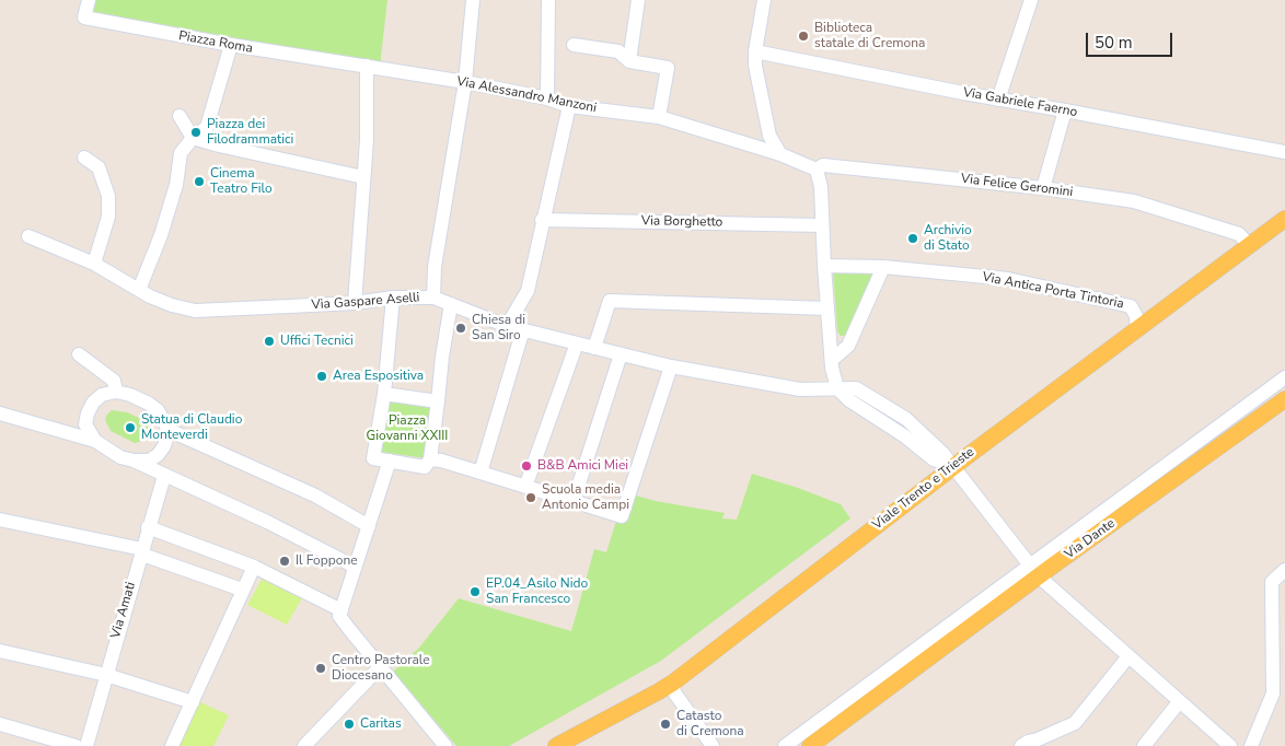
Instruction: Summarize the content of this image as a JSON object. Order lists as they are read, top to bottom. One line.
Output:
{"streets":{"main road":["Viale Trento e Trieste","Via Dante"],"street":["Piazza Roma","Via Alessandro Manzoni","Via Gabriele Faerno","Via Felice Geromini","Via Borghetto","Via Antica Porta Tintoria","Via Gaspare Aselli","Via Amati"]},"crossings":[["Piazza Roma","Via Alessandro Manzoni"],["Via Felice Geromini","Viale Trento e Trieste"],["Via Antica Porta Tintoria","Viale Trento e Trieste"],["Via Gaspare Aselli","Viale Trento e Trieste"],["Via Gaspare Aselli","Via Dante"]],"parks":["Piazza Giovanni XXIII"],"places":["Biblioteca statale di Cremona","Piazza dei Filodrammatici","Cinema Teatro Filo","Archivio di Stato","Chiesa di San Siro","Uffici Tecnici","Area Espositiva","Statua di Claudio Monteverdi","B&B Amici Miei","Scuola media Antonio Campi","Il Foppone","EP.04_Asilo Nido San Francesco","Centro Pastorale Diocesano","Caritas","Catasto di Cremona"],"scale_bar":"50 m"}
